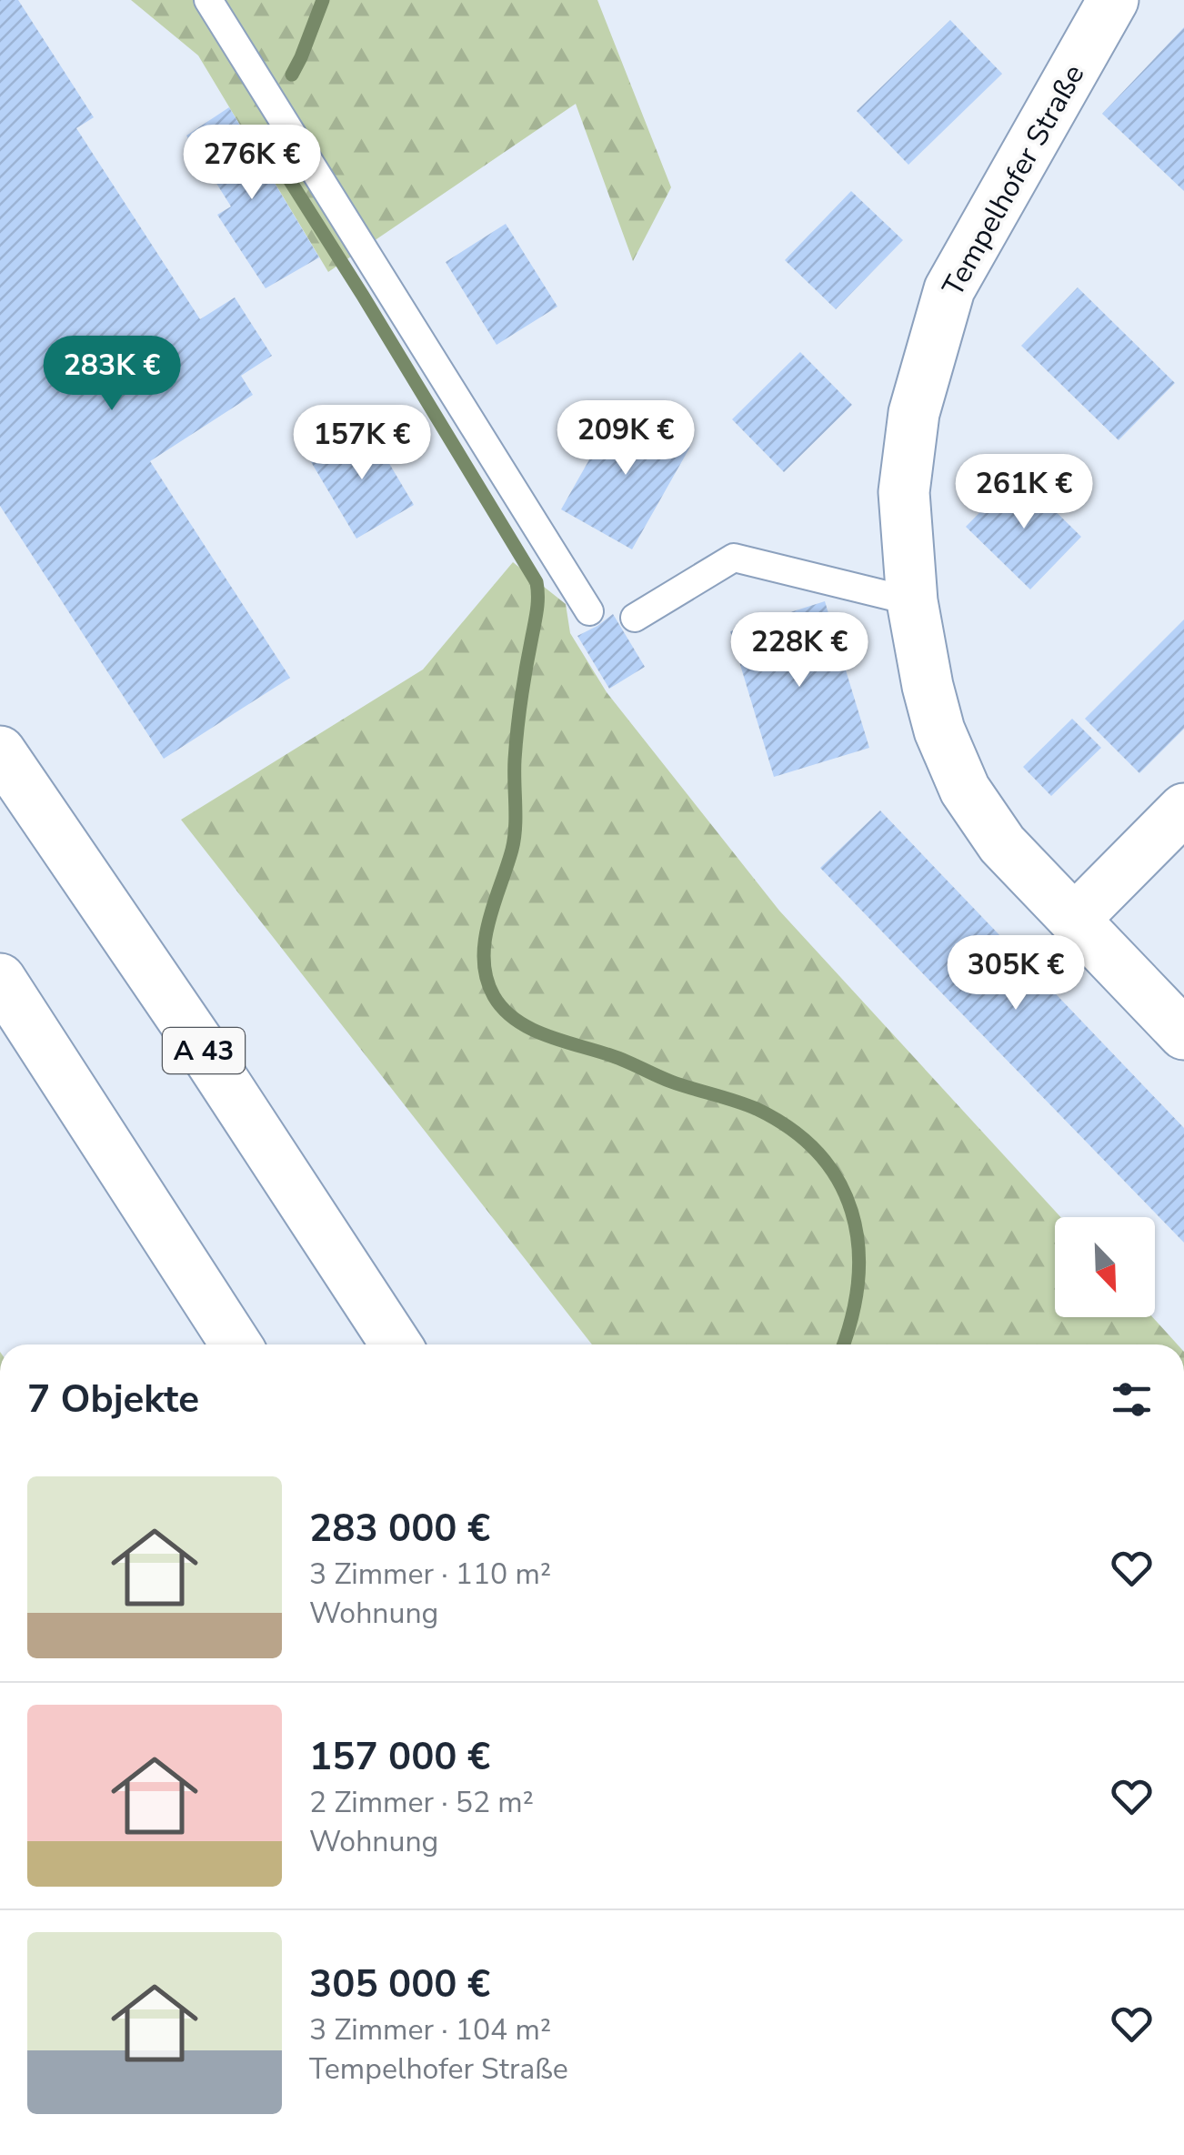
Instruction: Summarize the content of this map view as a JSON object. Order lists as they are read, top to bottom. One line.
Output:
{"streets":{"main road":["Tempelhofer Straße","A 43"]},"north":"bottom right","page":{"price":["276K €","283K €","209K €","157K €","261K €","228K €","305K €"],"heading":"7 Objekte","list":[{"name":"283 000 €","note":"3 Zimmer · 110 m² · Wohnung"},{"name":"157 000 €","note":"2 Zimmer · 52 m² · Wohnung"},{"name":"305 000 €","note":"3 Zimmer · 104 m² · Tempelhofer Straße"}]}}
